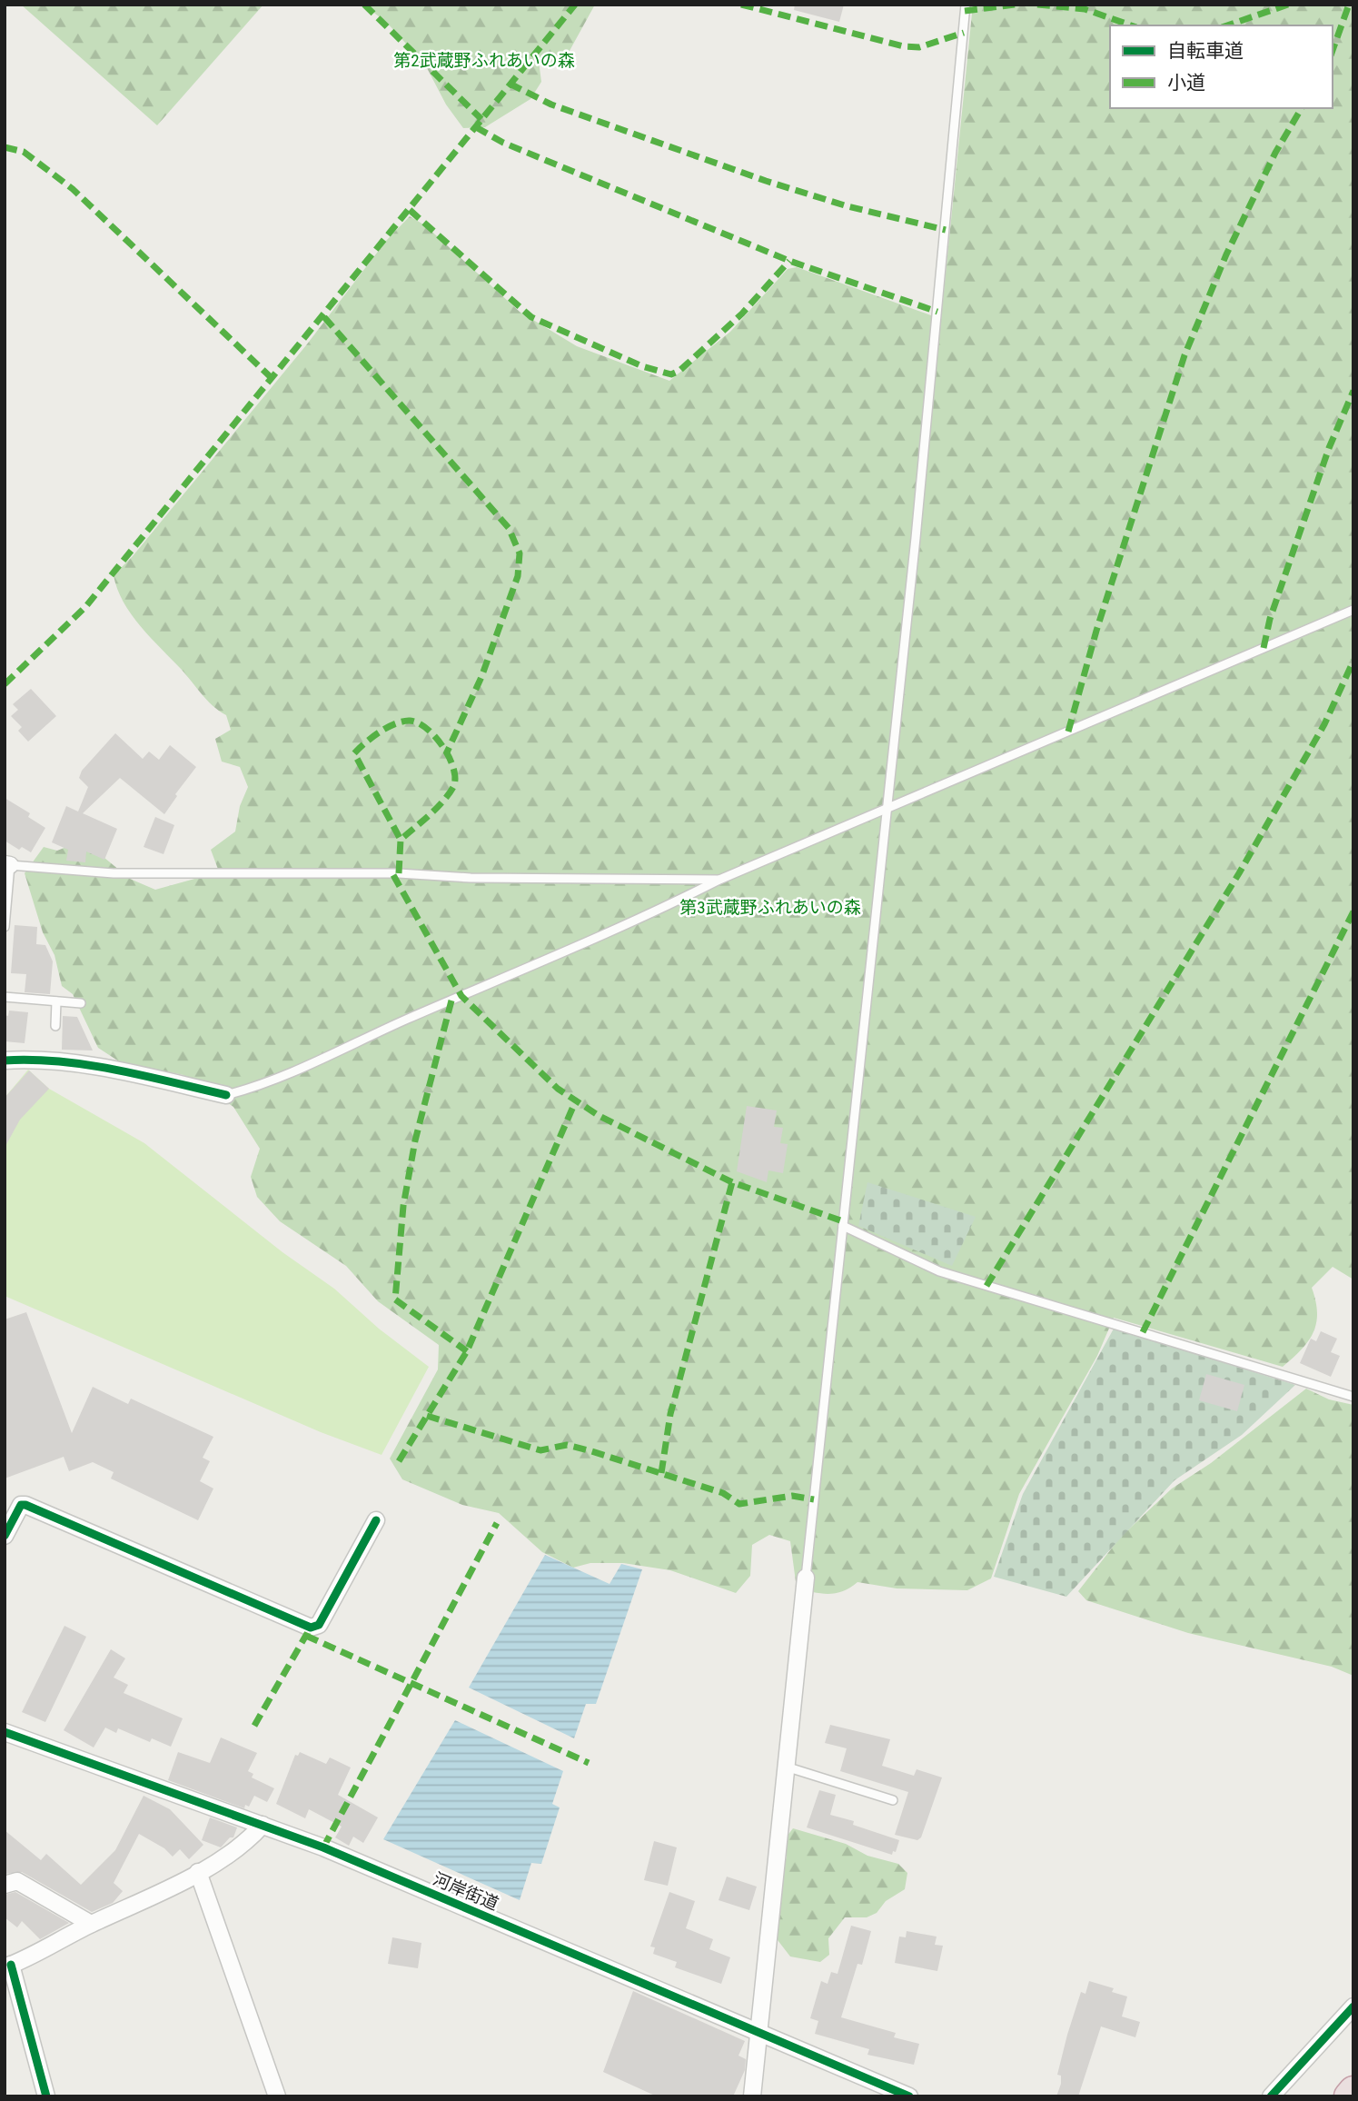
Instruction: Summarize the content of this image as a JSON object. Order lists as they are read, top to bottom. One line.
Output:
{"streets":{"street":["河岸街道"]},"parks":["第2武蔵野ふれあいの森","第3武蔵野ふれあいの森"],"legend":["自転車道","小道"]}
